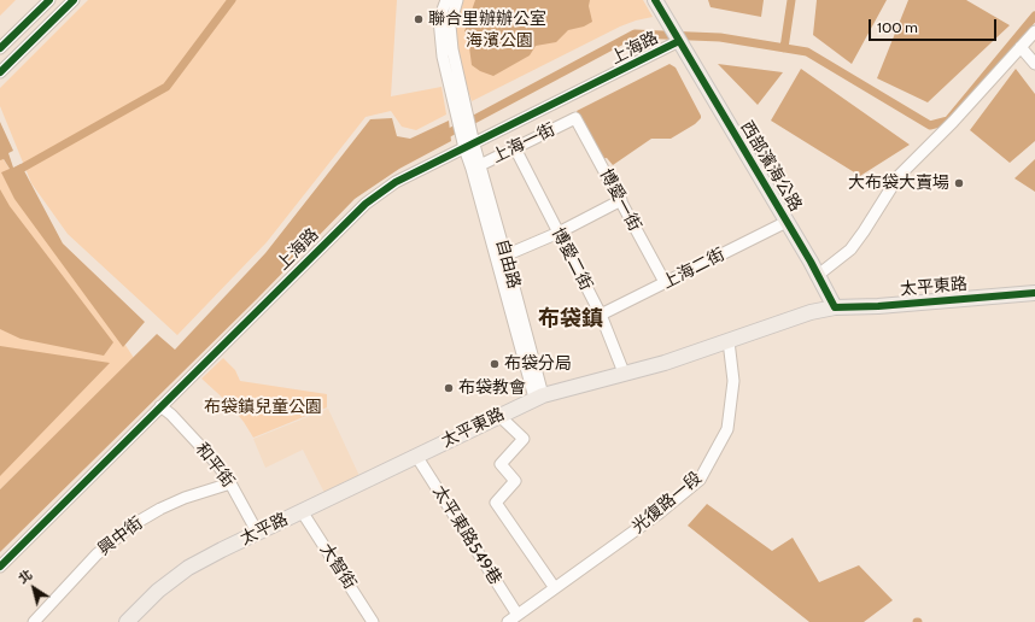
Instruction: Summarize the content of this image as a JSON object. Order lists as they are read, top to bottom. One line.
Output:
{"streets":{"main road":["西部濱海公路","太平東路","太平路"],"street":["上海路","上海一街","博愛一街","博愛二街","自由路","上海二街","和平街","光復路一段","太平東路549巷","興中街","大智街"]},"crossings":[["上海路","西部濱海公路"],["上海路","自由路"],["上海路","和平街"],["上海一街","博愛一街"],["上海一街","博愛二街"],["上海一街","自由路"],["西部濱海公路","上海二街"],["西部濱海公路","太平東路"],["博愛一街","上海二街"],["博愛二街","上海二街"],["博愛二街","太平東路"],["自由路","太平東路"],["太平東路","光復路一段"],["太平東路","太平路"],["太平東路","太平東路549巷"],["和平街","太平路"],["和平街","興中街"],["光復路一段","太平東路549巷"],["太平路","太平東路549巷"],["太平路","大智街"]],"districts":["布袋鎮"],"parks":["海濱公園","布袋鎮兒童公園"],"places":["聯合里辦辦公室","大布袋大賣場","布袋分局","布袋教會"],"scale_bar":"100 m","north":"top left"}
